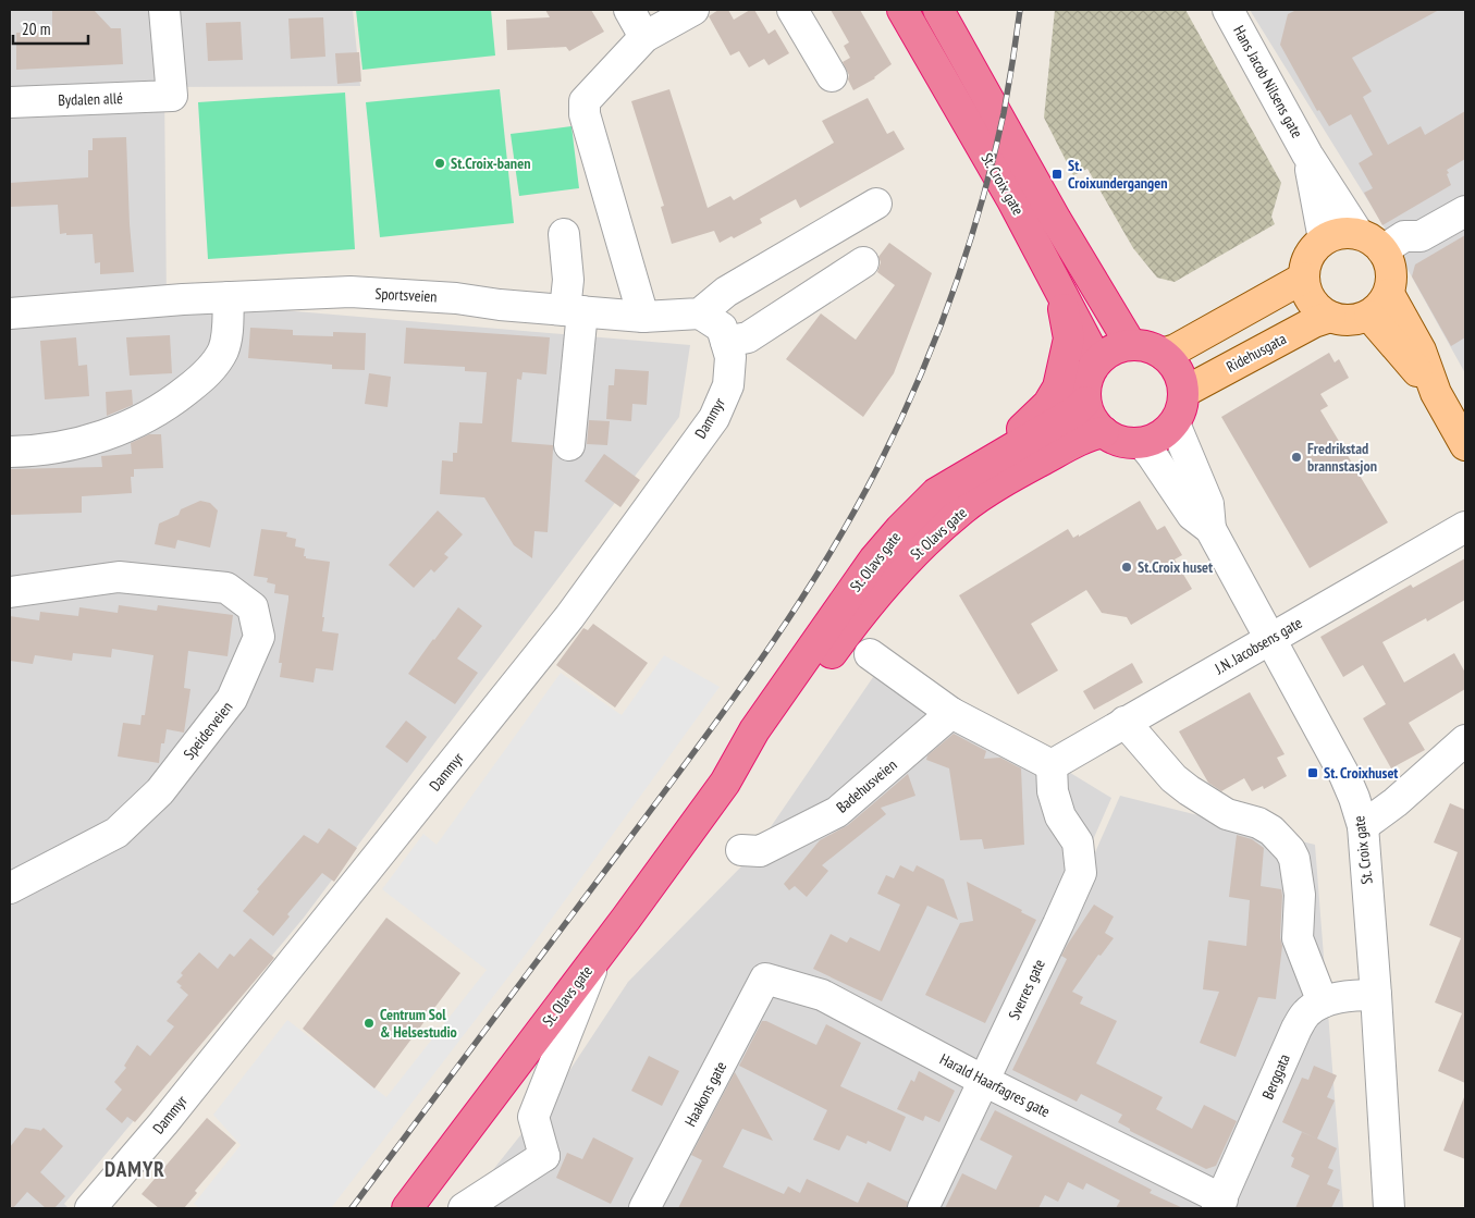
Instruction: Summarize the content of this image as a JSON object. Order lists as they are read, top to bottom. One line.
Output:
{"streets":{"highway":["St. Croix gate","St Olavs gate","St. Olavs gate"],"main road":["Ridehusgata"],"street":["Hans Jacob Nilsens gate","Bydalen allé","Sportsveien","Dammyr","J.N. Jacobsens gate","Speiderveien","Badehusveien","Sverres gate","Berggata","Harald Haarfagres gate","Haakons gate"]},"crossings":[["Hans Jacob Nilsens gate","Ridehusgata"],["St. Croix gate","Ridehusgata"],["St. Croix gate","St Olavs gate"],["St. Croix gate","St. Olavs gate"],["St. Croix gate","J.N. Jacobsens gate"],["St. Croix gate","Berggata"],["Sportsveien","Dammyr"],["Ridehusgata","St Olavs gate"],["Ridehusgata","St. Olavs gate"],["St Olavs gate","St. Olavs gate"],["J.N. Jacobsens gate","Sverres gate"],["Sverres gate","Harald Haarfagres gate"],["Berggata","Harald Haarfagres gate"],["Harald Haarfagres gate","Haakons gate"]],"districts":["DAMYR"],"places":{"other":["St.Croix-banen","Fredrikstad brannstasjon","St.Croix huset","Centrum Sol & Helsestudio"],"transit":["St. Croixundergangen","St. Croixhuset"]},"scale_bar":"20 m"}
